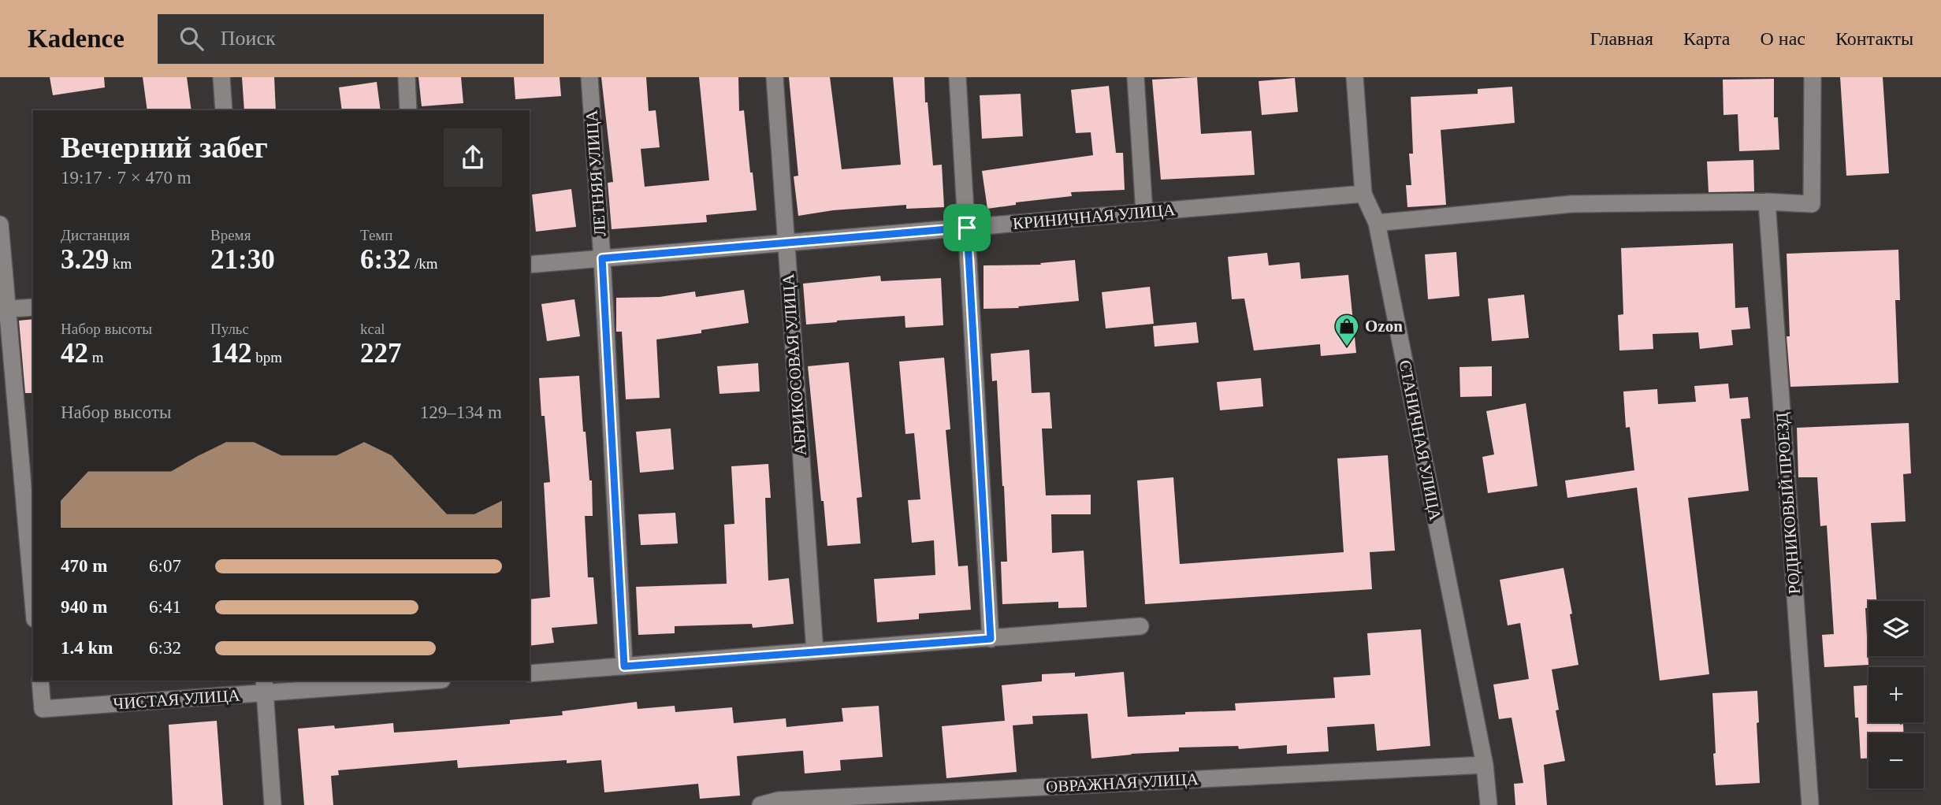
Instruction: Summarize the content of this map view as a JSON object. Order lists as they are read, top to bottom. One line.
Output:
{"streets":{"street":["ЛЕТНЯЯ УЛИЦА","КРИНИЧНАЯ УЛИЦА","АБРИКОСОВАЯ УЛИЦА","СТАНИЧНАЯ УЛИЦА","РОДНИКОВЫЙ ПРОЕЗД","ЧИСТАЯ УЛИЦА","ОВРАЖНАЯ УЛИЦА"]},"crossings":[["ЛЕТНЯЯ УЛИЦА","КРИНИЧНАЯ УЛИЦА"],["КРИНИЧНАЯ УЛИЦА","АБРИКОСОВАЯ УЛИЦА"],["КРИНИЧНАЯ УЛИЦА","СТАНИЧНАЯ УЛИЦА"],["СТАНИЧНАЯ УЛИЦА","ОВРАЖНАЯ УЛИЦА"]],"places":{"shop":["Ozon"]},"page":{"header":"Kadence","search":"Поиск","nav":["Главная","Карта","О нас","Контакты"],"heading":["Вечерний забег","19:17 · 7 × 470 m"],"stats":[["Дистанция","3.29 km"],["Время","21:30"],["Темп","6:32 /km"],["Набор высоты","42 m"],["Пульс","142 bpm"],["kcal","227"]],"chart":["Набор высоты","129–134 m"],"list":[{"name":"470 m","note":"6:07"},{"name":"940 m","note":"6:41"},{"name":"1.4 km","note":"6:32"}],"map_buttons":["+","−"]}}
